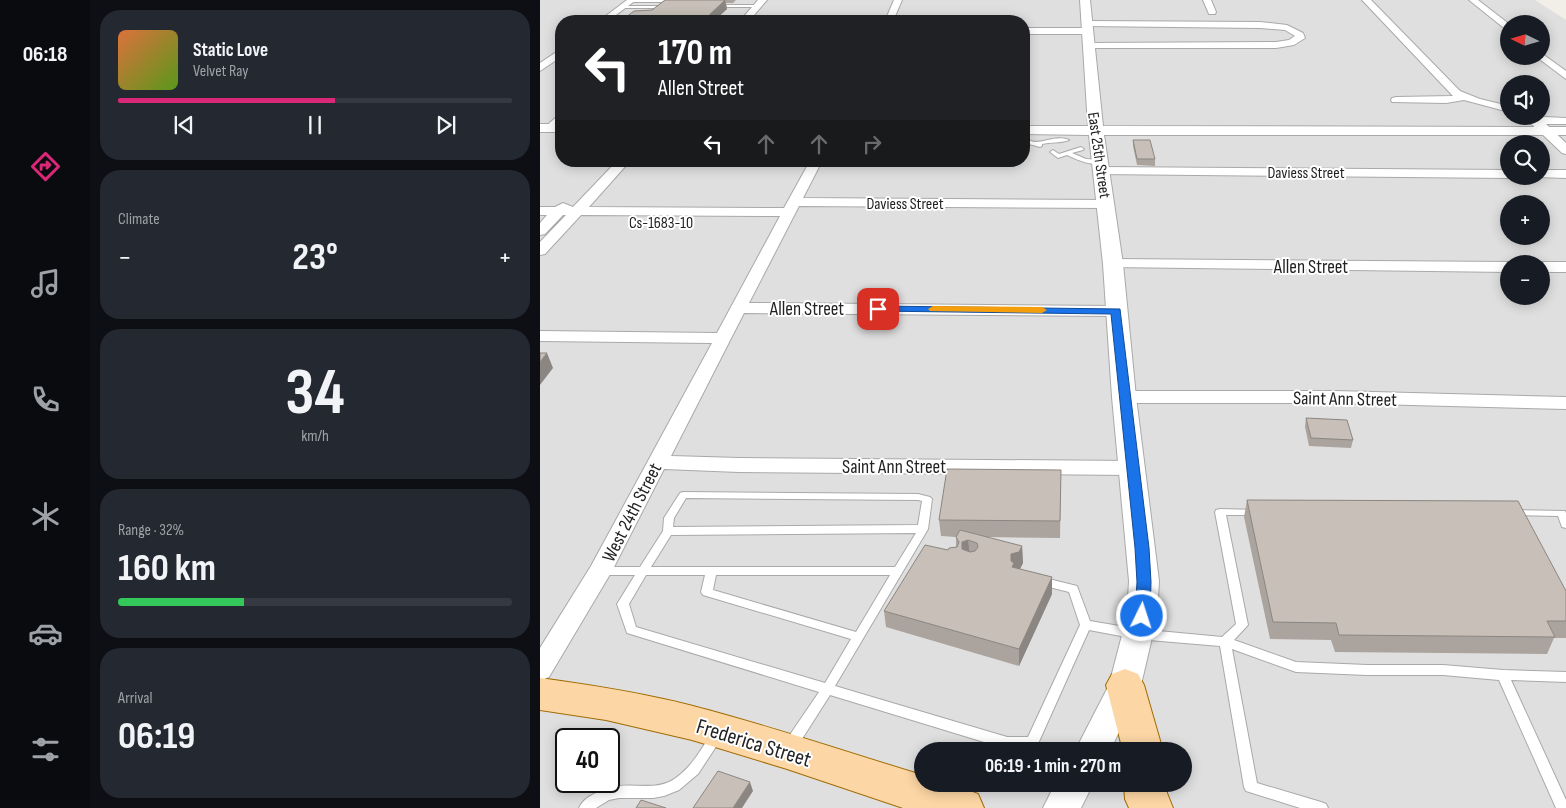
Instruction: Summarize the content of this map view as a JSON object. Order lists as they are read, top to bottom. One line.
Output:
{"streets":{"main road":["Frederica Street"],"street":["East 25th Street","Daviess Street","Cs-1683-10","Allen Street","Saint Ann Street","West 24th Street"]},"crossings":[["East 25th Street","Daviess Street"],["East 25th Street","Allen Street"],["East 25th Street","Saint Ann Street"],["Daviess Street","Cs-1683-10"],["Daviess Street","West 24th Street"],["Cs-1683-10","West 24th Street"],["Allen Street","West 24th Street"],["Saint Ann Street","West 24th Street"]],"north":"left","page":{"tabs":"06:18","map_buttons":["+","−"],"turn":["170 m","Allen Street"],"song":["Static Love","Velvet Ray"],"tile":["Climate",["34","km/h"],["Range · 32%","160 km"],["Arrival","06:19"]],"heat":["−","23°","+"],"limit":"40","trip":"06:19 · 1 min · 270 m"}}
